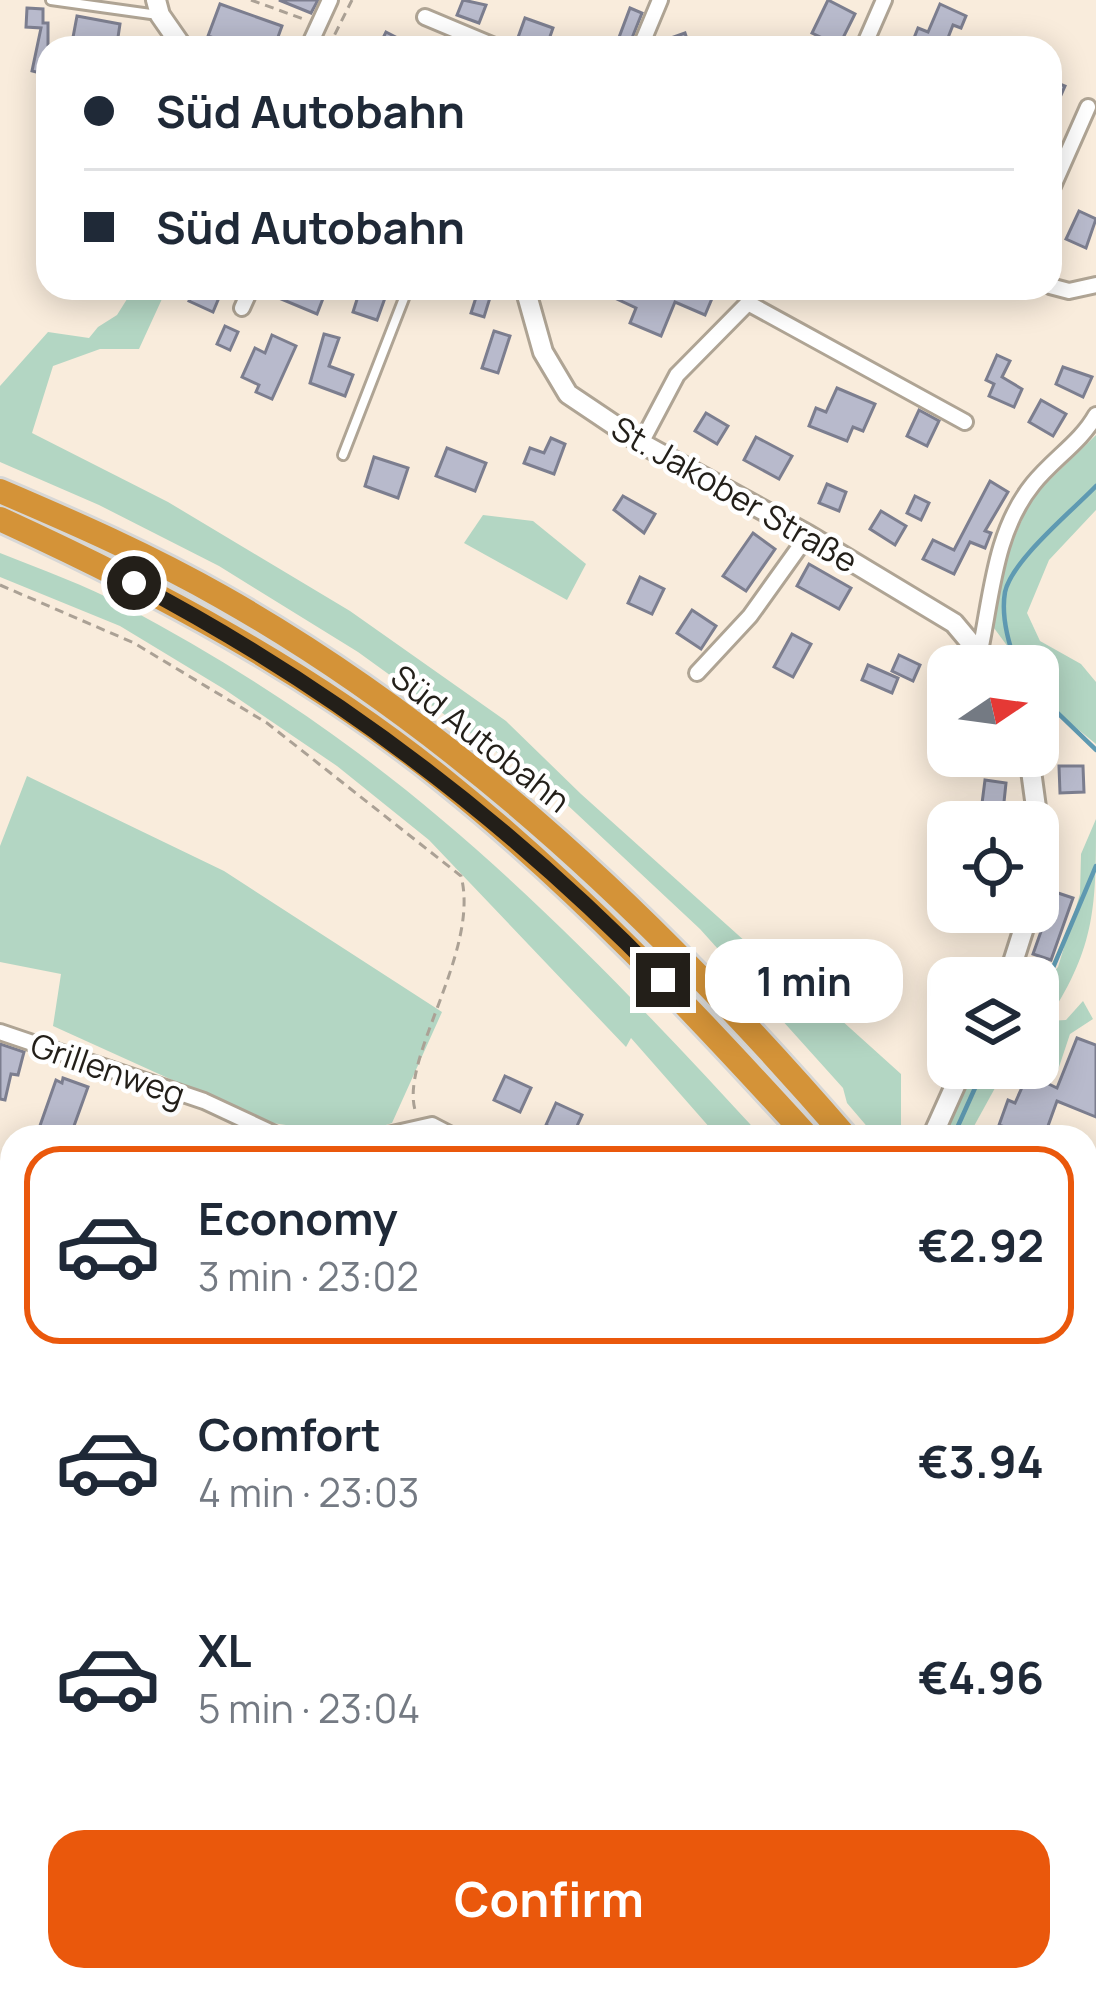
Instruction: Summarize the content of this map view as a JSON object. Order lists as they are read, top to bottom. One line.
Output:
{"streets":{"highway":["Süd Autobahn"],"main road":["St. Jakober Straße"],"street":["Grillenweg"]},"north":"right","page":{"banner":["Süd Autobahn","Süd Autobahn"],"bubble":"1 min","list":[{"name":"Economy","note":"3 min · 23:02","value":"€2.92"},{"name":"Comfort","note":"4 min · 23:03","value":"€3.94"},{"name":"XL","note":"5 min · 23:04","value":"€4.96"}],"buttons":"Confirm"}}
